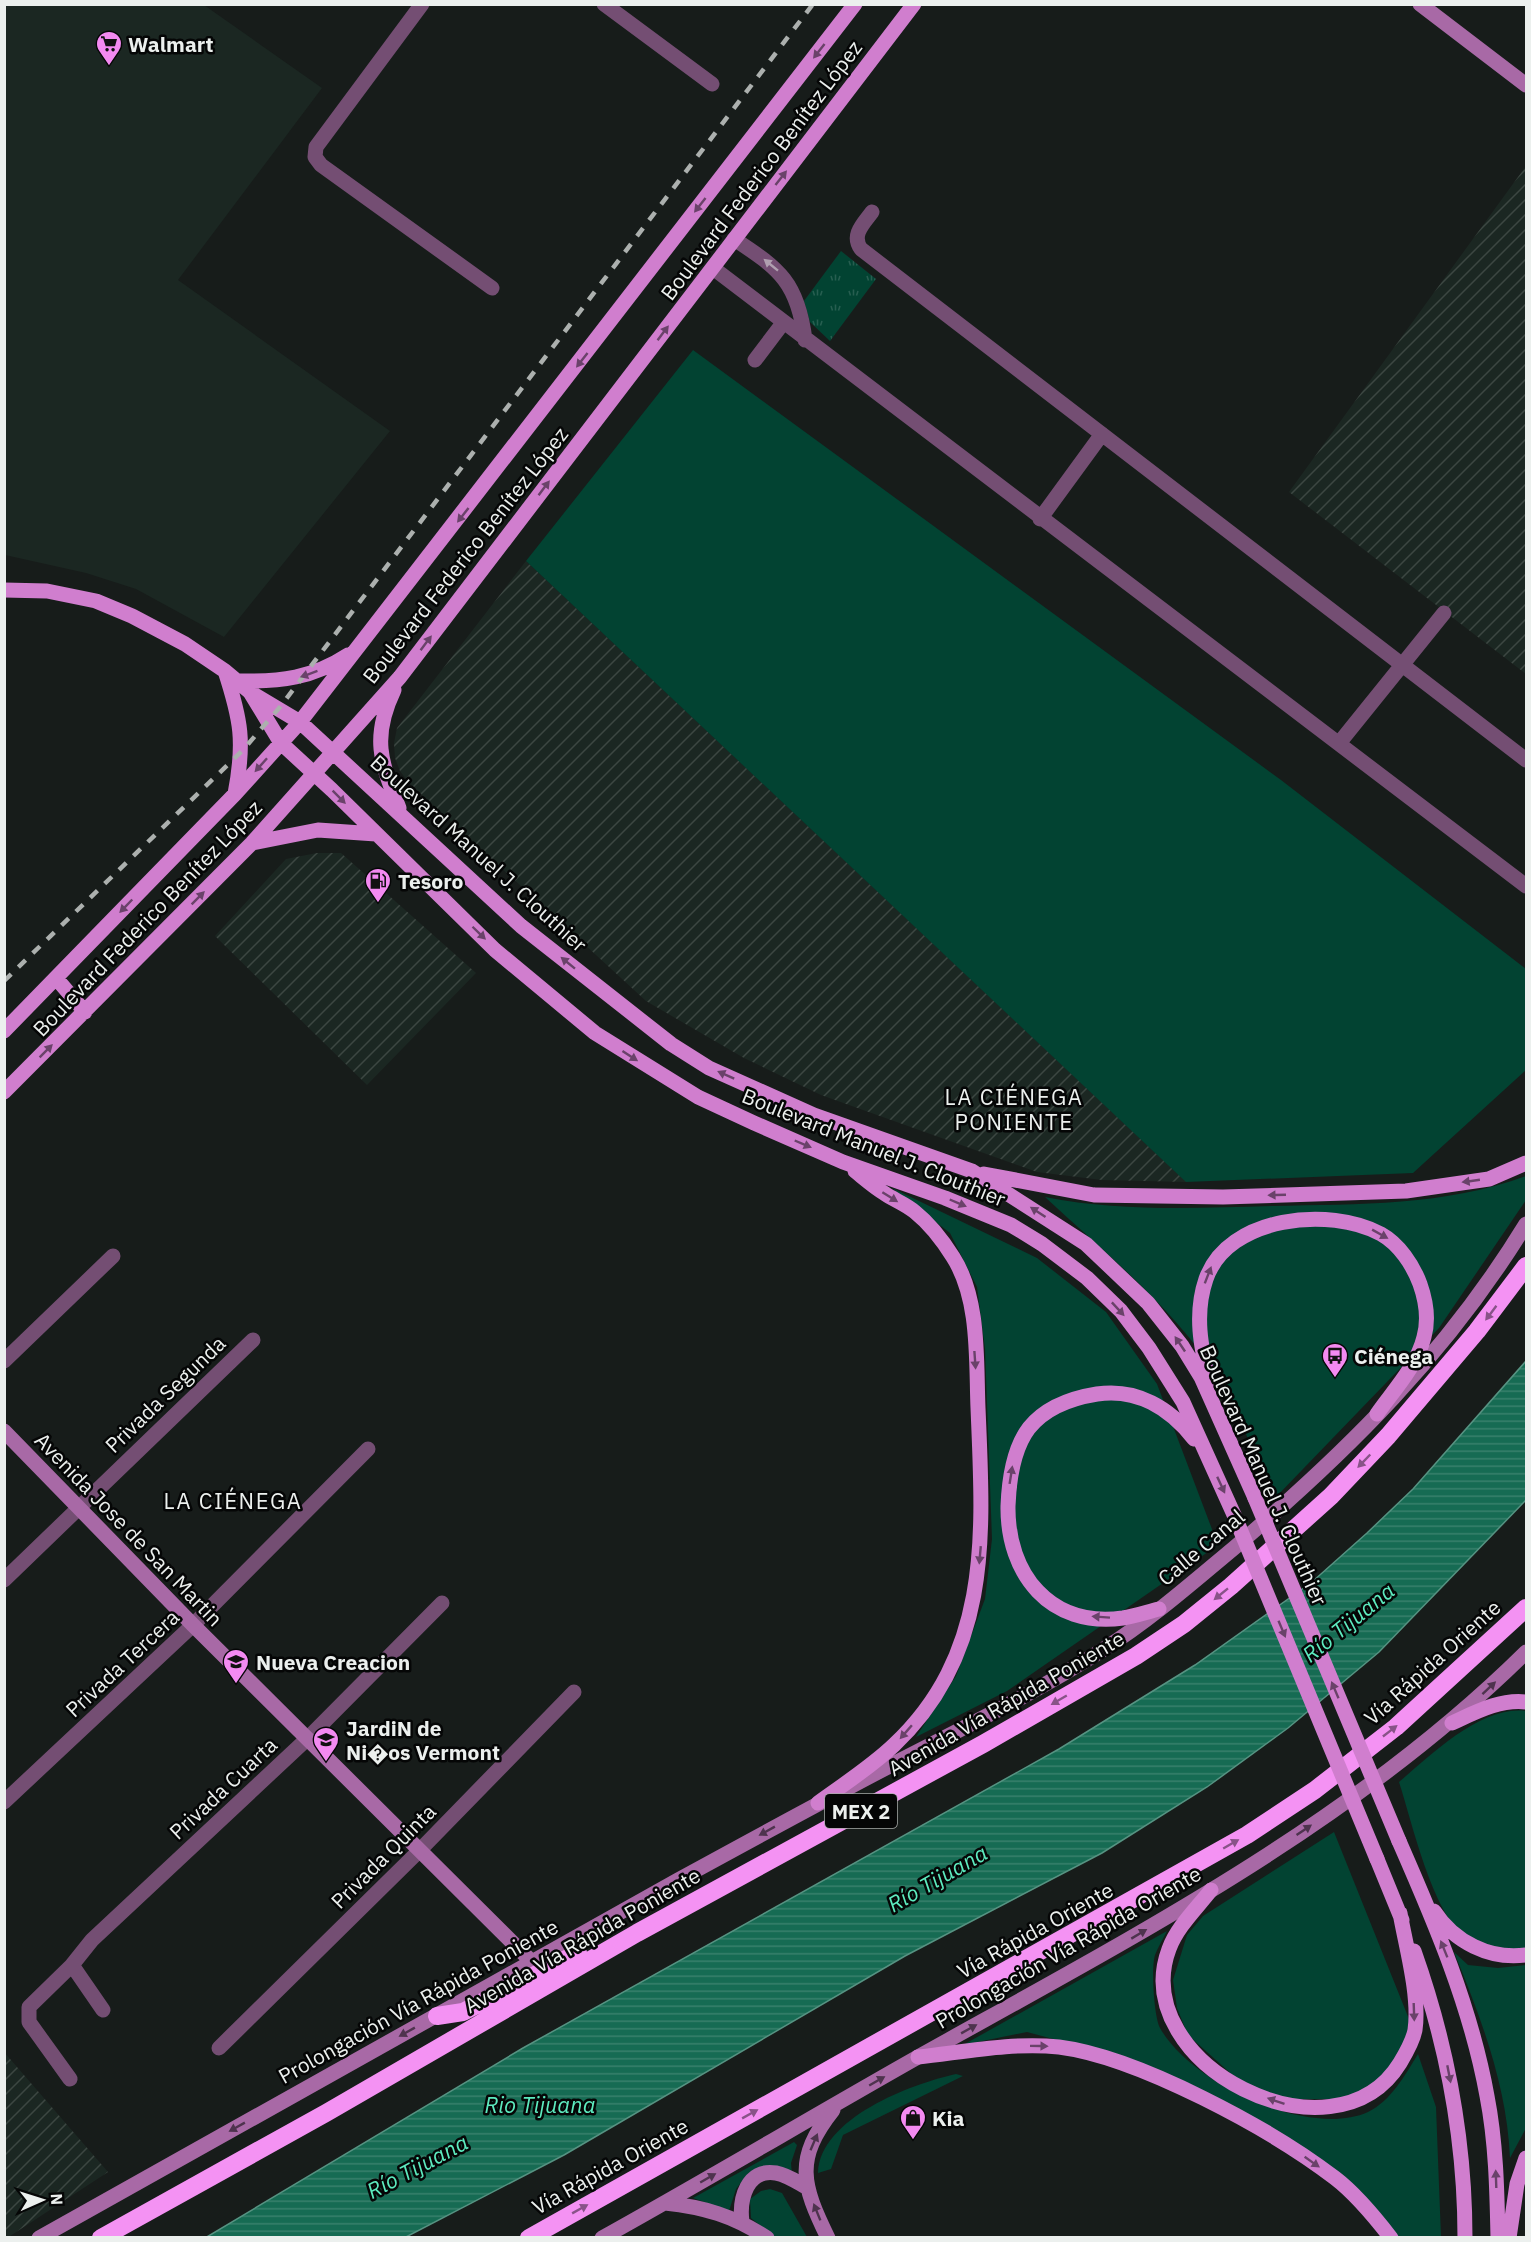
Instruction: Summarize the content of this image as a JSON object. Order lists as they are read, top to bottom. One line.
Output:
{"streets":{"highway":["Vía Rápida Oriente","Avenida Vía Rápida Poniente","MEX 2"],"main road":["Boulevard Federico Benítez López","Boulevard Manuel J. Clouthier","Avenida Jose de San Martin","Calle Canal","Prolongación Vía Rápida Oriente","Prolongación Vía Rápida Poniente"],"street":["Privada Segunda","Privada Tercera","Privada Cuarta","Privada Quinta"]},"crossings":[["Boulevard Federico Benítez López","Boulevard Manuel J. Clouthier"],["Privada Segunda","Avenida Jose de San Martin"],["Avenida Jose de San Martin","Privada Tercera"],["Avenida Jose de San Martin","Privada Cuarta"],["Avenida Jose de San Martin","Privada Quinta"],["Avenida Jose de San Martin","Prolongación Vía Rápida Poniente"],["Calle Canal","Prolongación Vía Rápida Poniente"]],"one_way":["Vía Rápida Oriente","Avenida Vía Rápida Poniente","Prolongación Vía Rápida Oriente","Prolongación Vía Rápida Poniente"],"districts":["LA CIÉNEGA PONIENTE","LA CIÉNEGA"],"water":["Río Tijuana","Rio Tijuana"],"places":{"supermarket":["Walmart"],"fuel station":["Tesoro"],"bus stop":["Ciénega"],"school or university":["Nueva Creacion","JardiN de Ni�os Vermont"],"shop":["Kia"]},"north":"right"}
